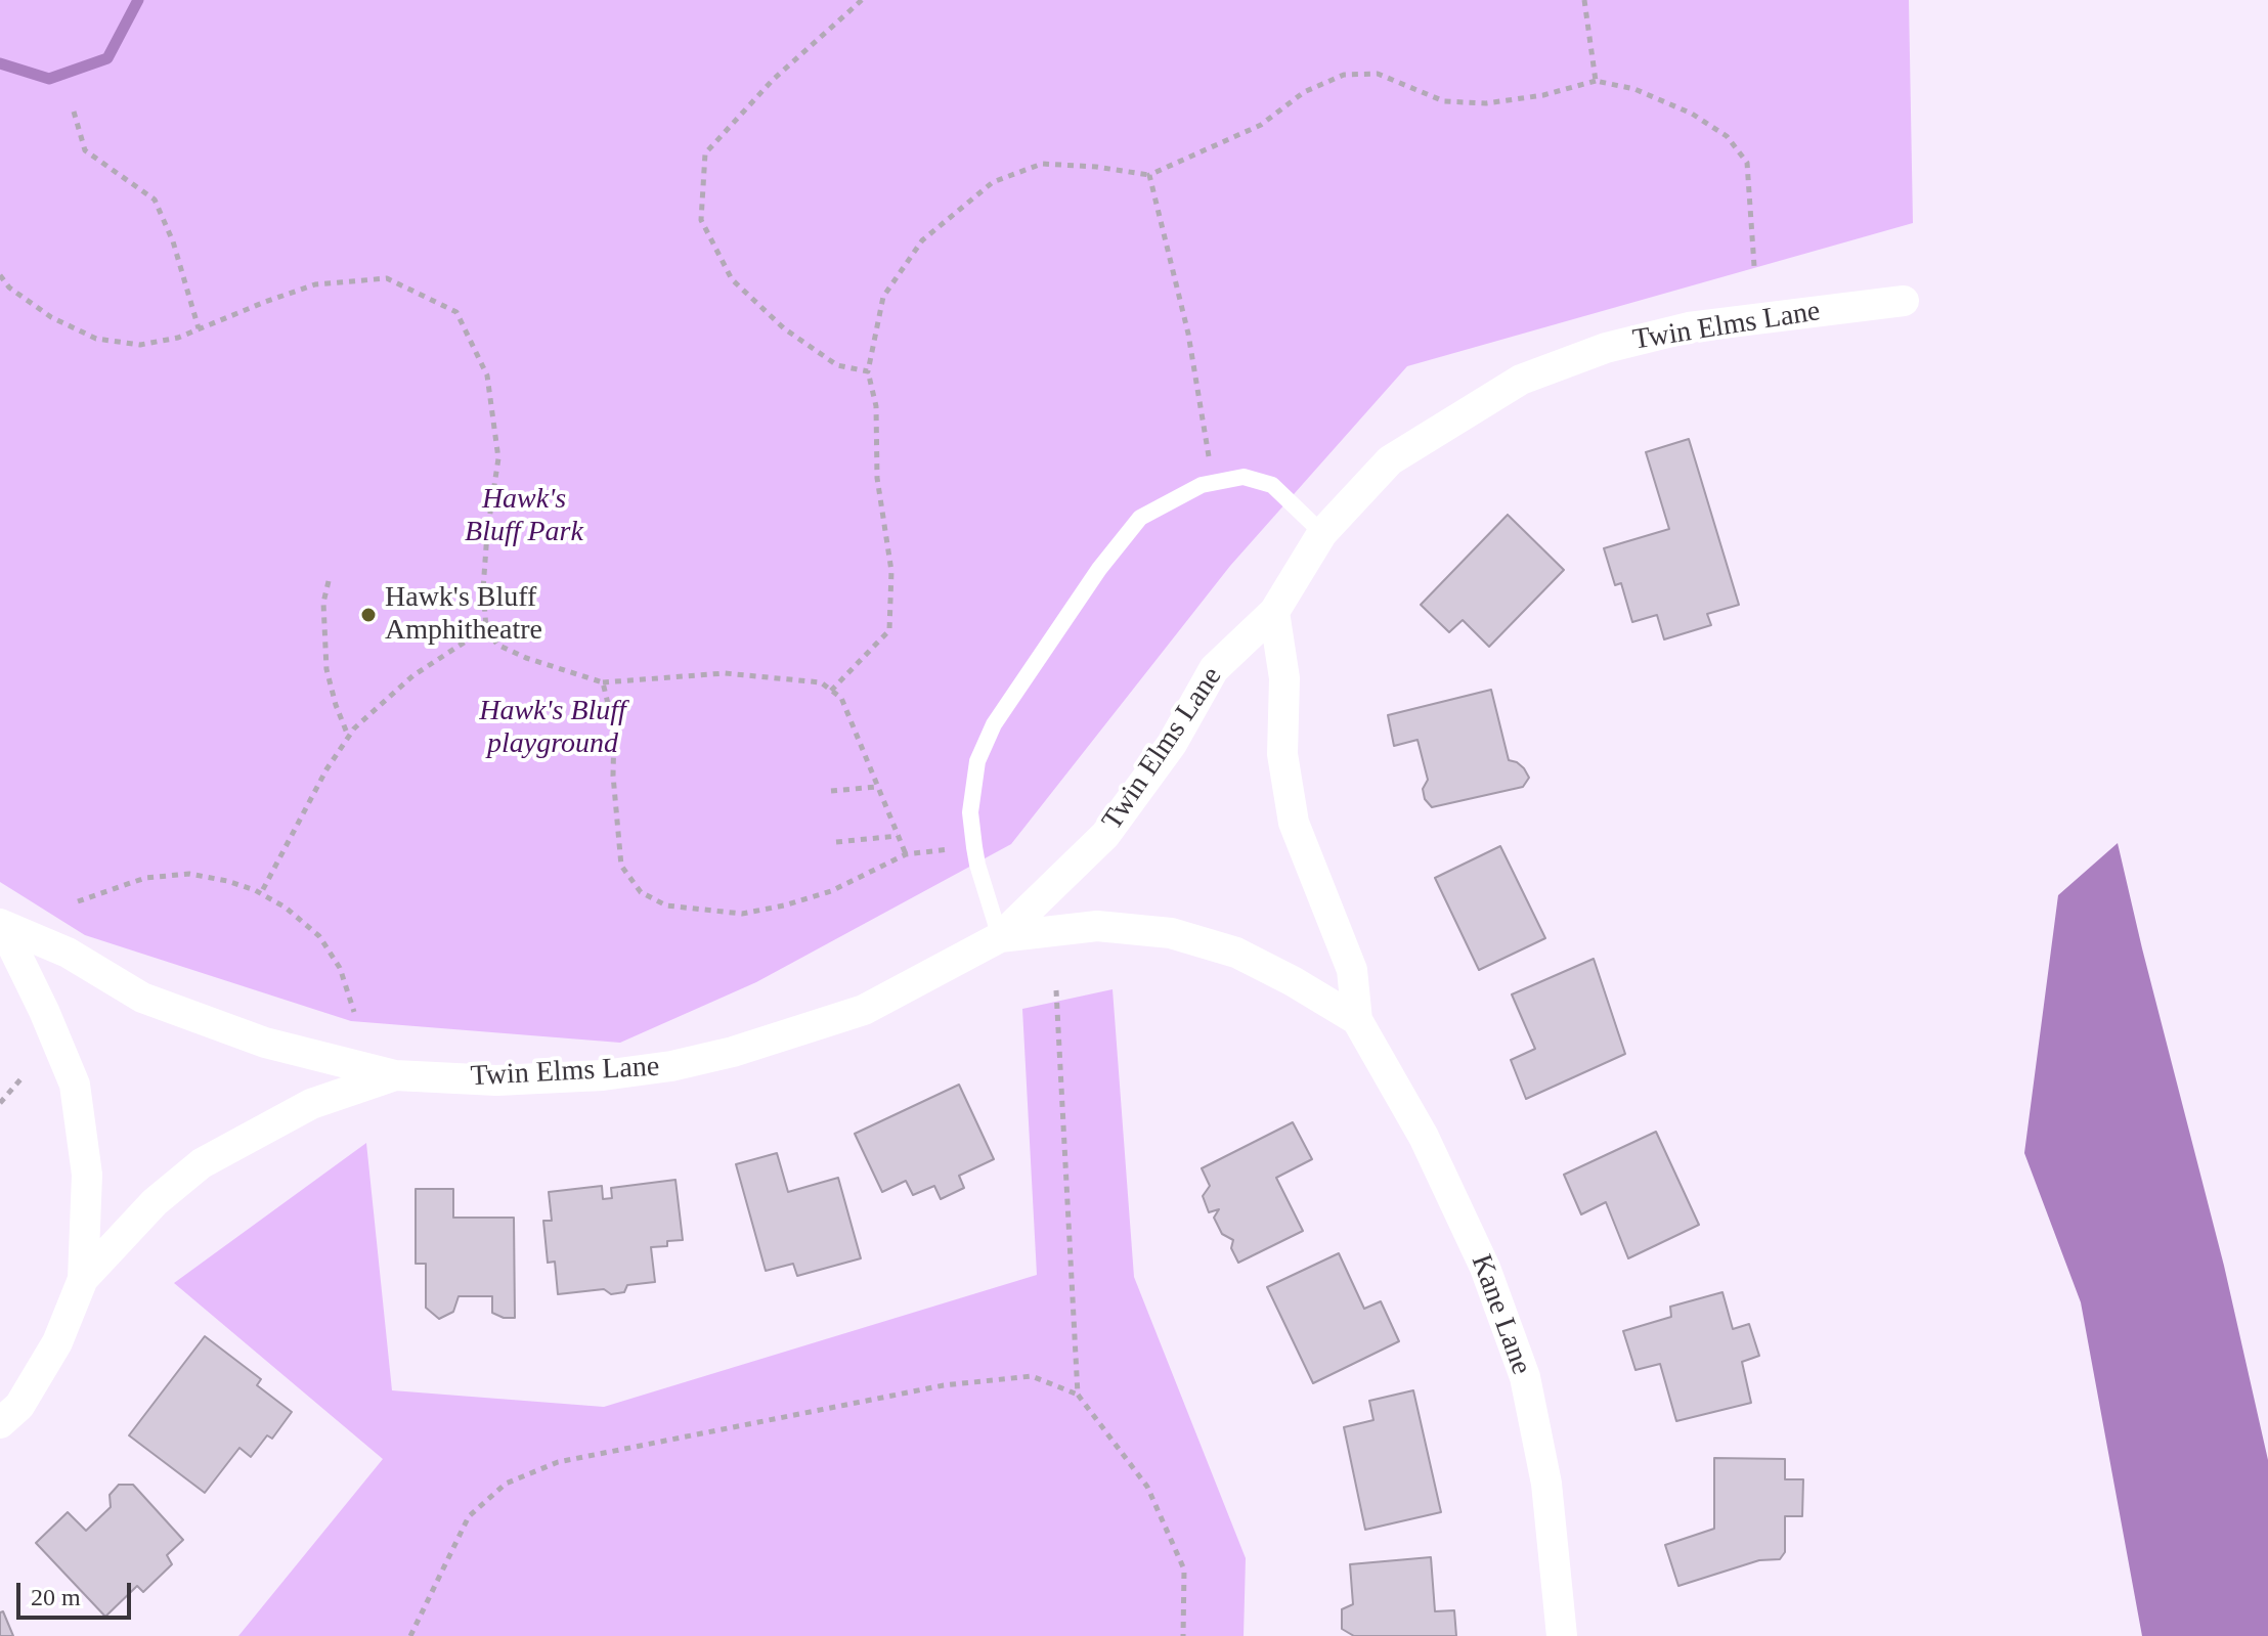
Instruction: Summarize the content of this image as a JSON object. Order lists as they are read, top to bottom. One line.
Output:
{"streets":{"street":["Twin Elms Lane","Kane Lane"]},"crossings":[["Twin Elms Lane","Kane Lane"]],"parks":["Hawk's Bluff Park","Hawk's Bluff playground"],"places":["Hawk's Bluff Amphitheatre"],"scale_bar":"20 m"}
